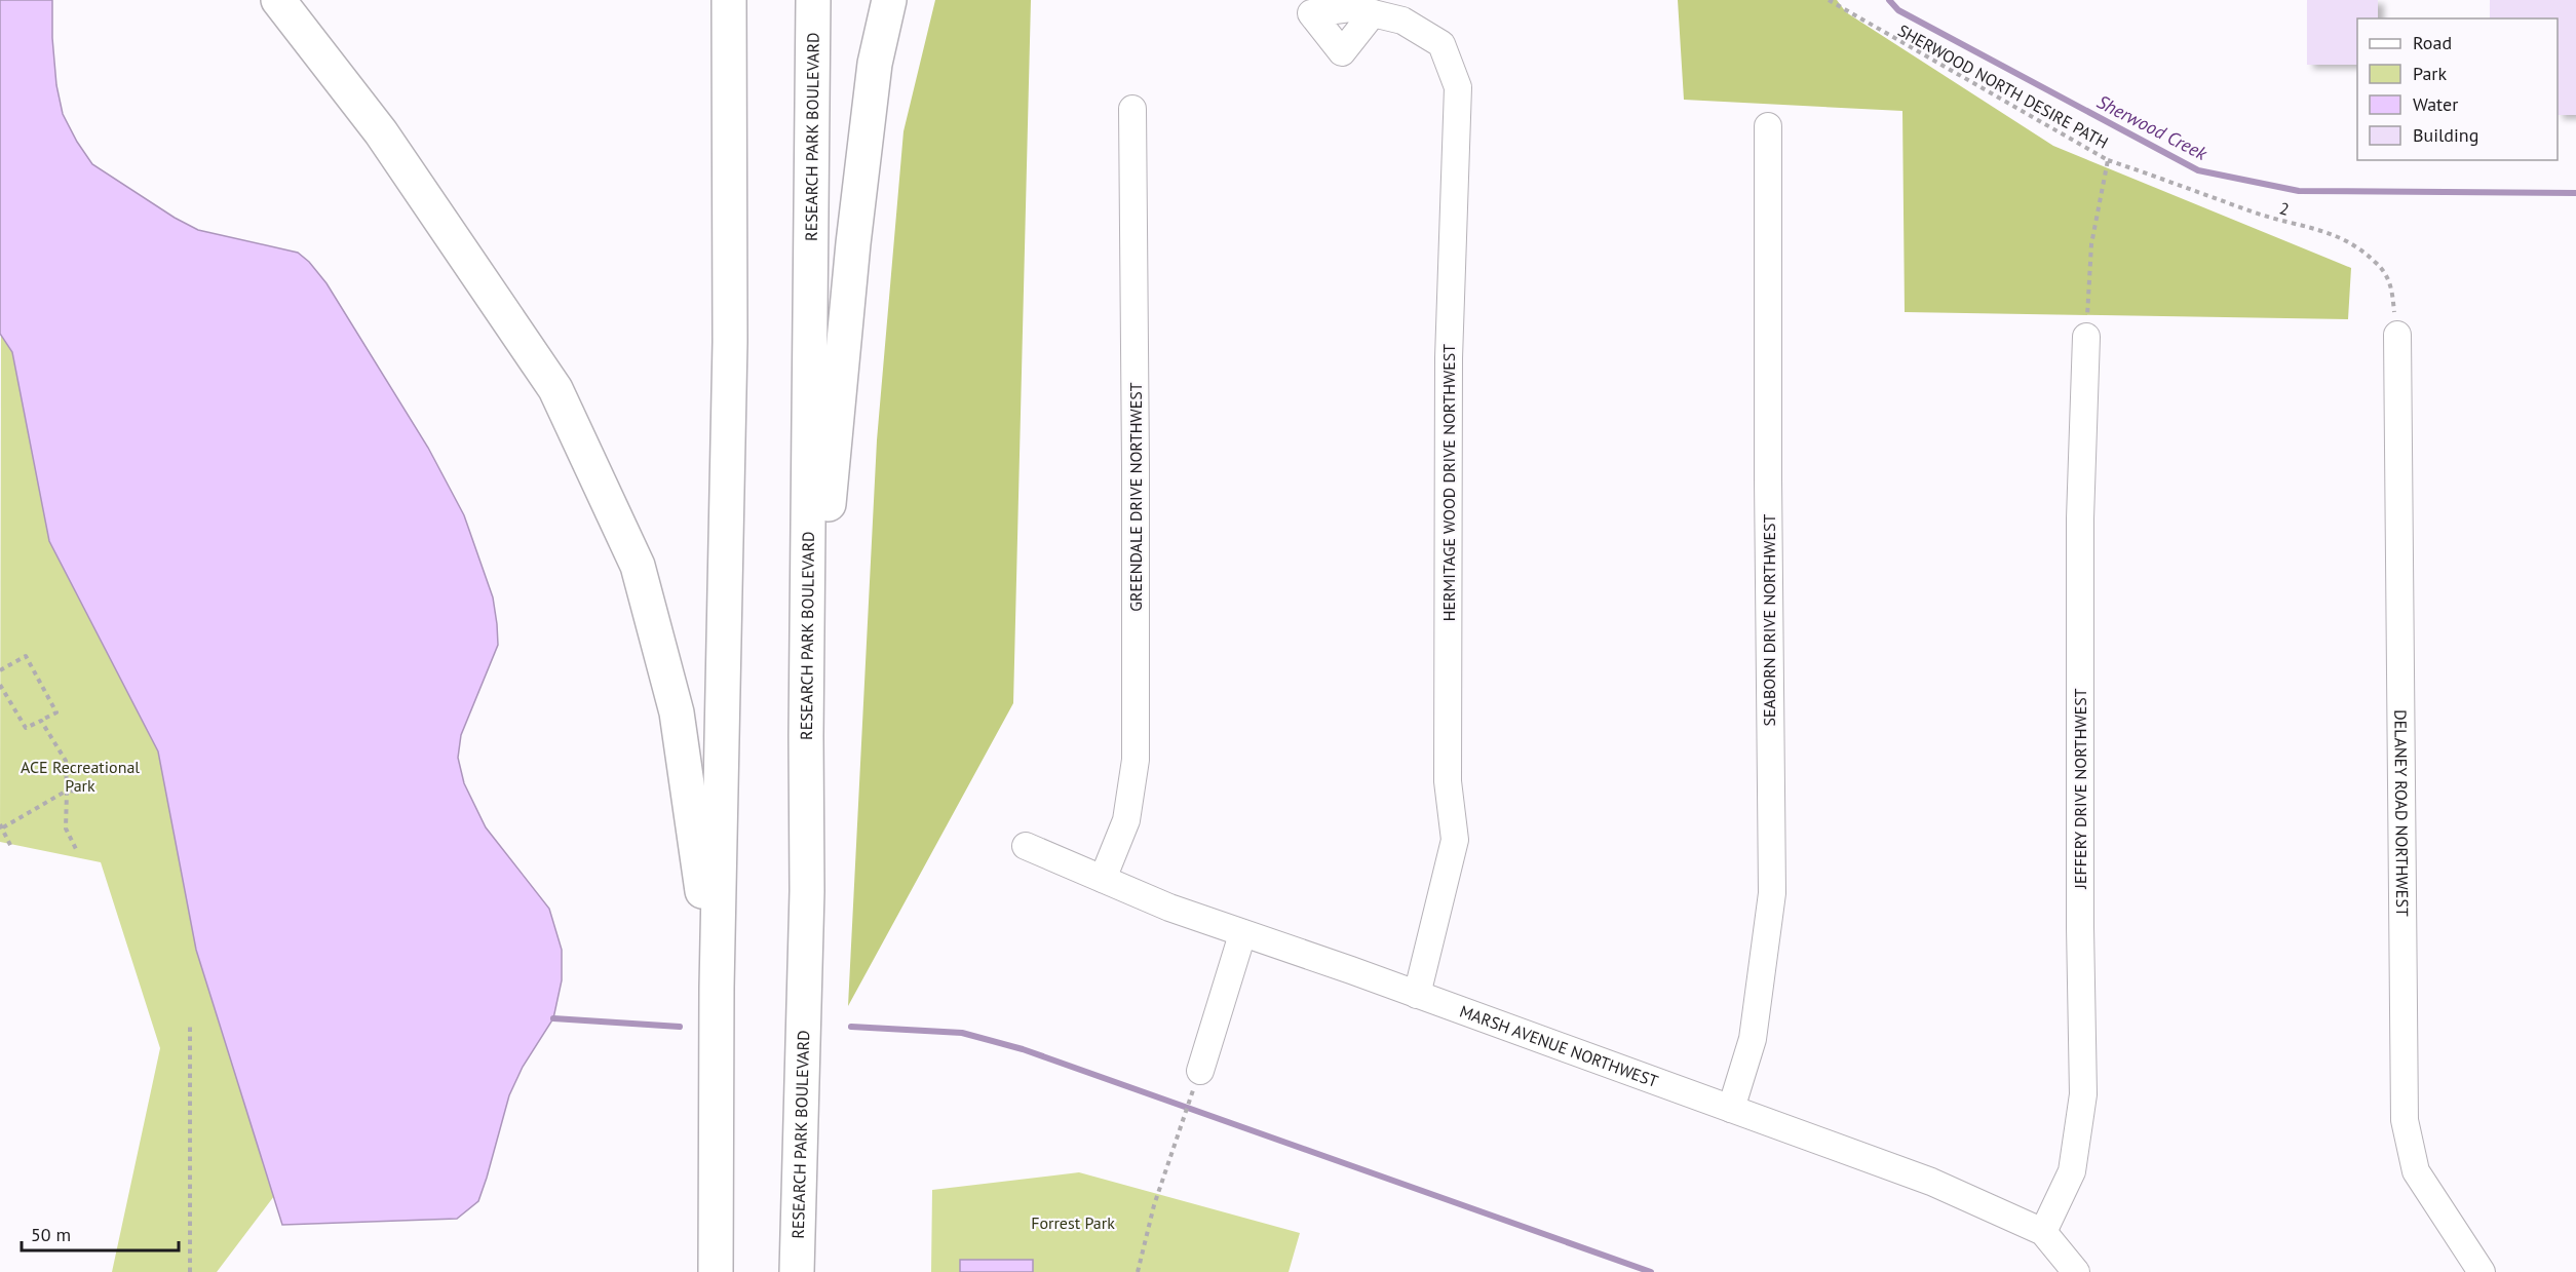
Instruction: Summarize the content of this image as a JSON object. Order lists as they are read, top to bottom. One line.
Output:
{"streets":{"highway":["RESEARCH PARK BOULEVARD"],"street":["HERMITAGE WOOD DRIVE NORTHWEST","GREENDALE DRIVE NORTHWEST","SEABORN DRIVE NORTHWEST","JEFFERY DRIVE NORTHWEST","DELANEY ROAD NORTHWEST","MARSH AVENUE NORTHWEST"],"path":["SHERWOOD NORTH DESIRE PATH","2"]},"crossings":[["SHERWOOD NORTH DESIRE PATH","2"],["SHERWOOD NORTH DESIRE PATH","JEFFERY DRIVE NORTHWEST"],["2","DELANEY ROAD NORTHWEST"],["HERMITAGE WOOD DRIVE NORTHWEST","MARSH AVENUE NORTHWEST"],["GREENDALE DRIVE NORTHWEST","MARSH AVENUE NORTHWEST"],["SEABORN DRIVE NORTHWEST","MARSH AVENUE NORTHWEST"],["JEFFERY DRIVE NORTHWEST","MARSH AVENUE NORTHWEST"]],"water":["Sherwood Creek"],"parks":["ACE Recreational Park","Forrest Park"],"legend":["Road","Park","Water","Building"],"scale_bar":"50 m"}
